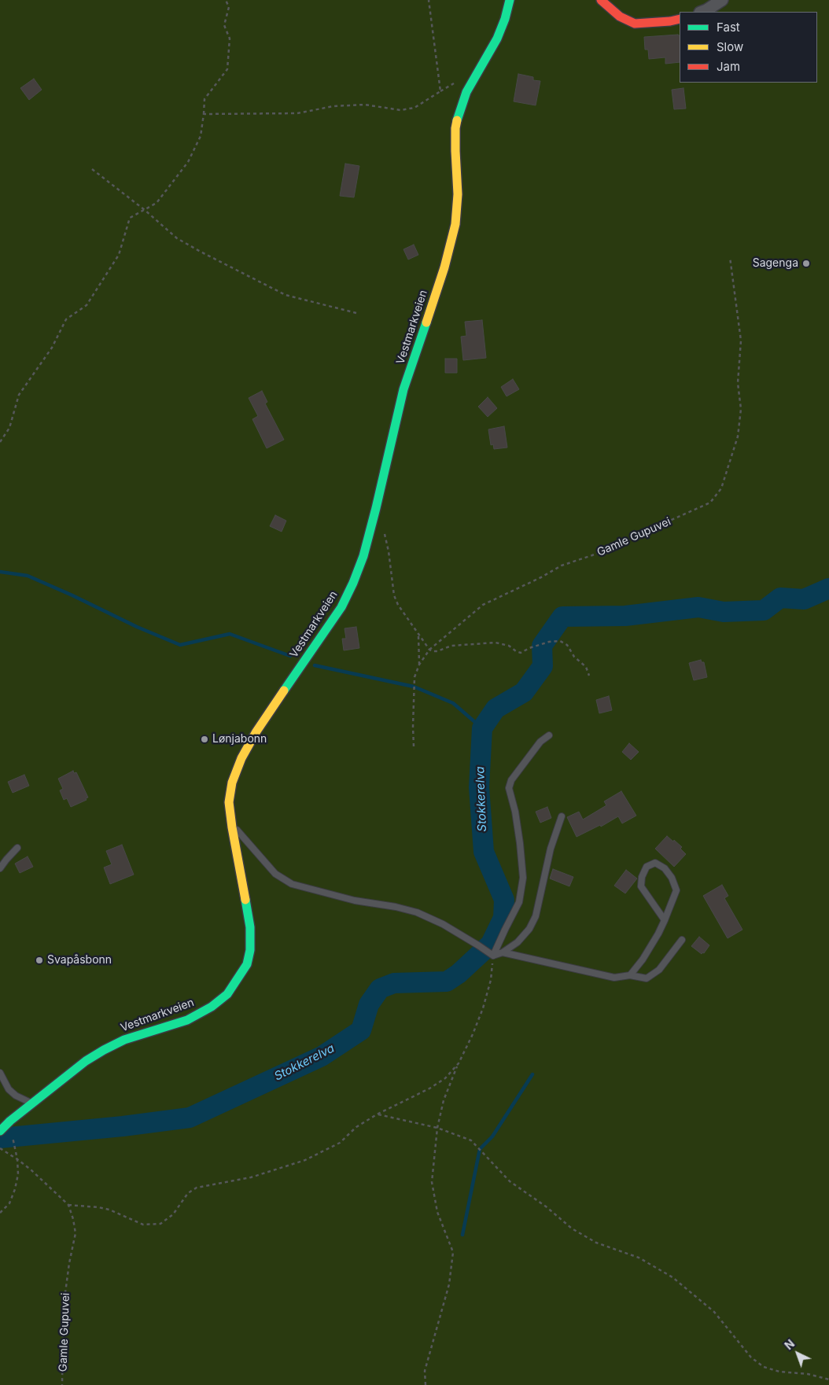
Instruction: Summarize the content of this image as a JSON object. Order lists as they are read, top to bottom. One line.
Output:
{"streets":{"street":["Vestmarkveien"],"path":["Gamle Gupuvei"]},"water":["Stokkerelva"],"places":["Sagenga","Lønjabonn","Svapåsbonn"],"legend":["Fast","Slow","Jam"],"north":"top left"}
